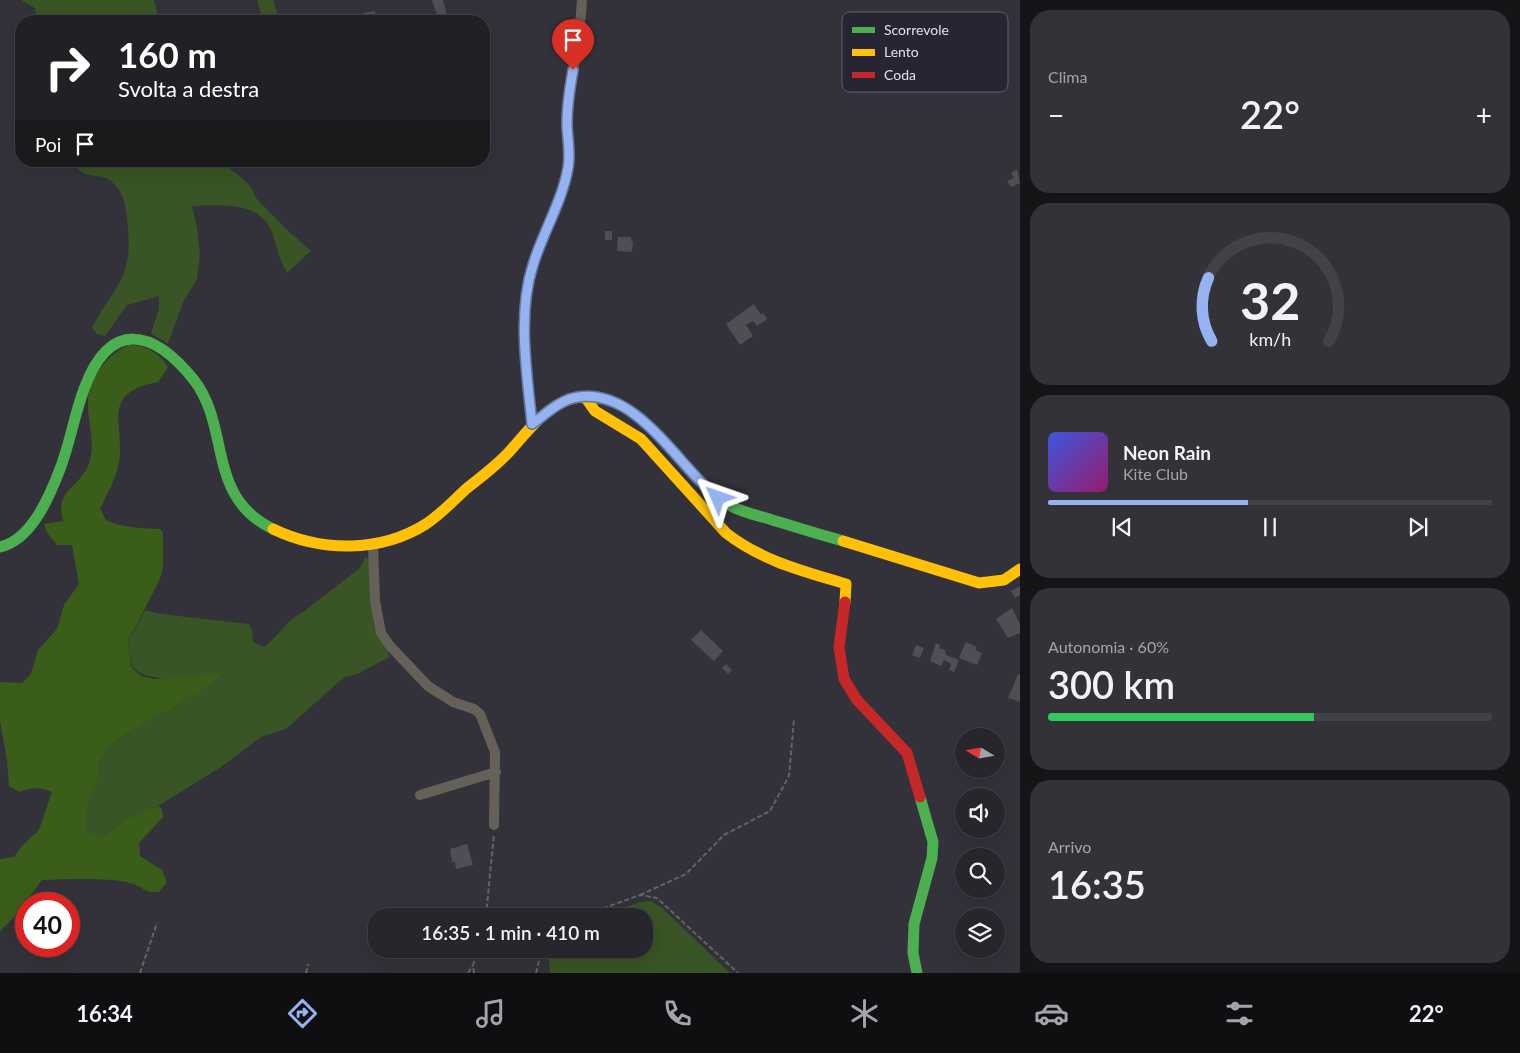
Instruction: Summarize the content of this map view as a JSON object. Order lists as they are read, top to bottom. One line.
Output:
{"legend":["Scorrevole","Lento","Coda"],"north":"left","page":{"tile":["Clima",["Autonomia · 60%","300 km"],["Arrivo","16:35"]],"turn":["160 m","Svolta a destra"],"heat":["−","22°","+"],"then":"Poi","song":["Neon Rain","Kite Club"],"limit":"40","trip":"16:35 · 1 min · 410 m","tabs":["16:34","22°"],"gauge":["32","km/h"]}}
